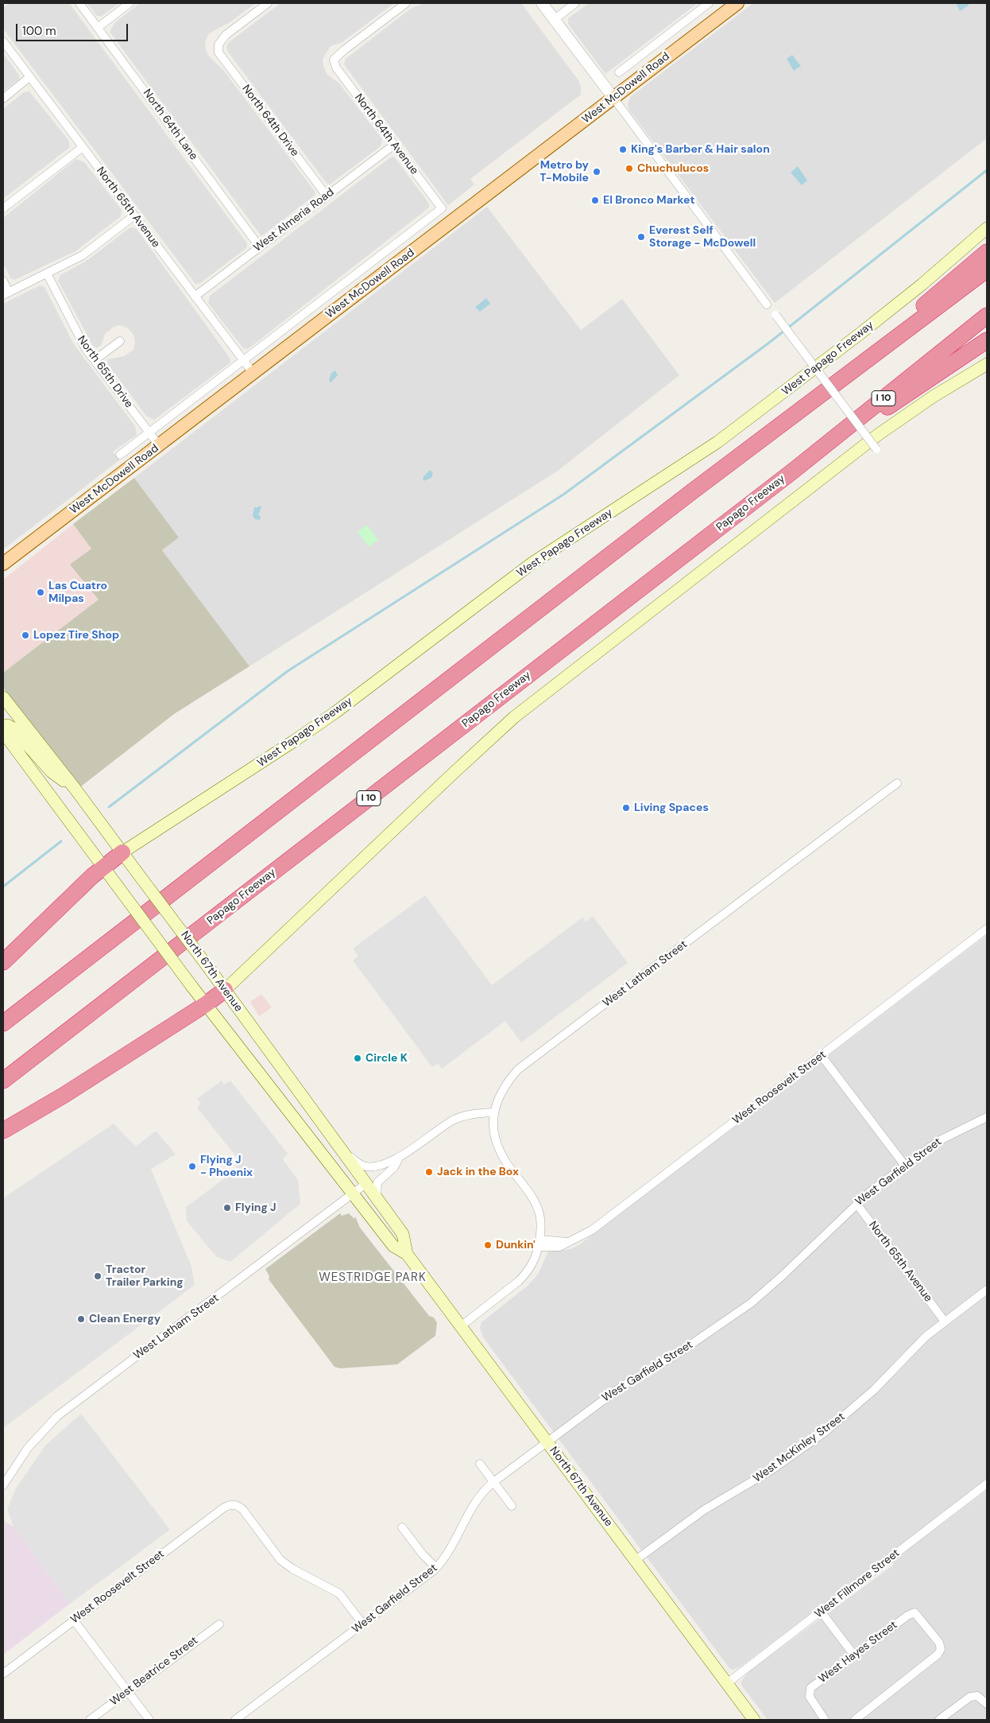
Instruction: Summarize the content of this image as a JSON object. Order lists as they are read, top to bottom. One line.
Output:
{"streets":{"highway":["I 10","Papago Freeway"],"main road":["West McDowell Road","West Papago Freeway","North 67th Avenue"],"street":["North 64th Drive","North 64th Lane","North 64th Avenue","North 65th Avenue","West Almeria Road","North 65th Drive","West Latham Street","West Roosevelt Street","West Garfield Street","West McKinley Street","West Fillmore Street","West Hayes Street","West Beatrice Street"]},"crossings":[["West McDowell Road","North 64th Avenue"],["West McDowell Road","North 65th Avenue"],["West McDowell Road","North 65th Drive"],["North 64th Drive","West Almeria Road"],["North 64th Lane","West Almeria Road"],["North 64th Avenue","West Almeria Road"],["North 65th Avenue","West Almeria Road"],["North 65th Avenue","West Garfield Street"],["North 65th Avenue","West McKinley Street"],["West Papago Freeway","North 67th Avenue"],["North 67th Avenue","West Latham Street"],["North 67th Avenue","West Garfield Street"],["North 67th Avenue","West McKinley Street"],["North 67th Avenue","West Fillmore Street"],["West Roosevelt Street","West Garfield Street"]],"districts":["WESTRIDGE PARK"],"places":["King's Barber & Hair salon","Chuchulucos","Metro by T-Mobile","El Bronco Market","Everest Self Storage - McDowell","Las Cuatro Milpas","Lopez Tire Shop","Living Spaces","Circle K","Flying J - Phoenix","Jack in the Box","Flying J","Dunkin'","Tractor Trailer Parking","Clean Energy"],"scale_bar":"100 m"}
